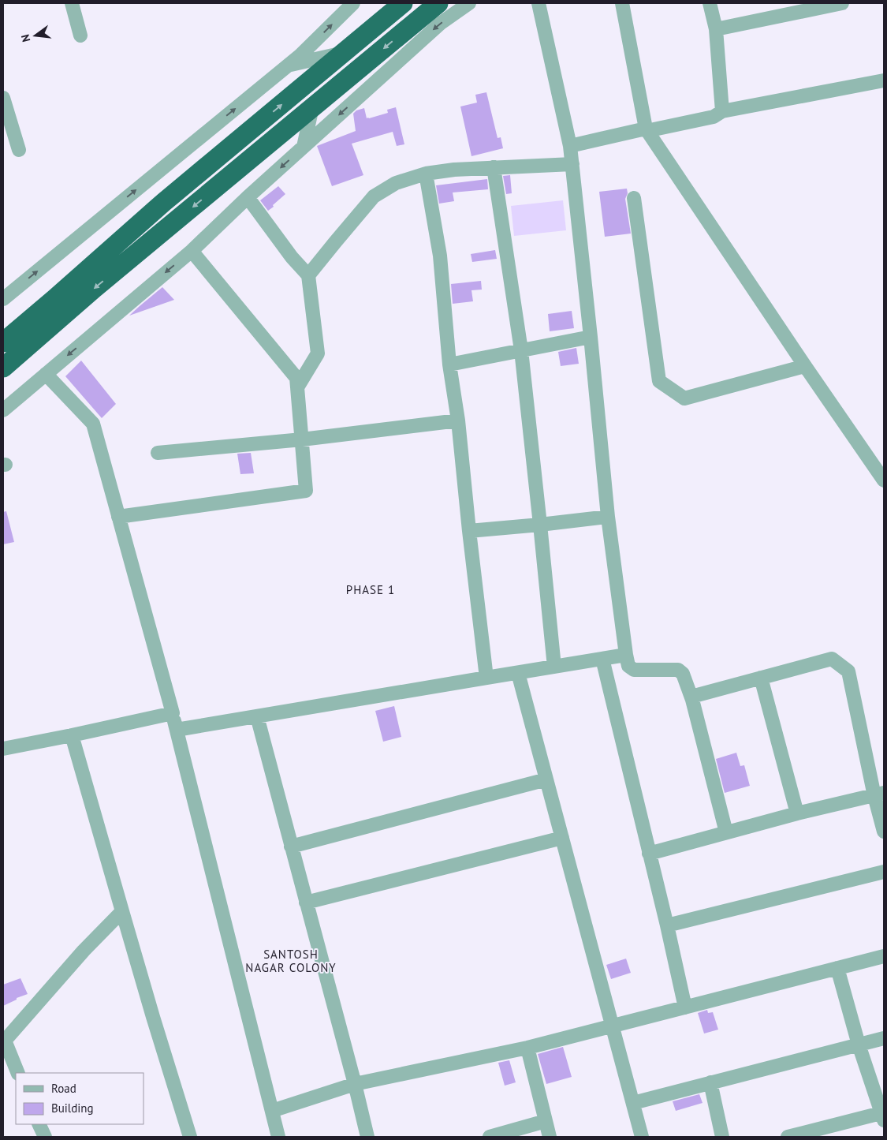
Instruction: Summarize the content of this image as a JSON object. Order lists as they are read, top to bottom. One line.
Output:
{"districts":["PHASE 1","SANTOSH NAGAR COLONY"],"legend":["Road","Building"],"north":"left"}
